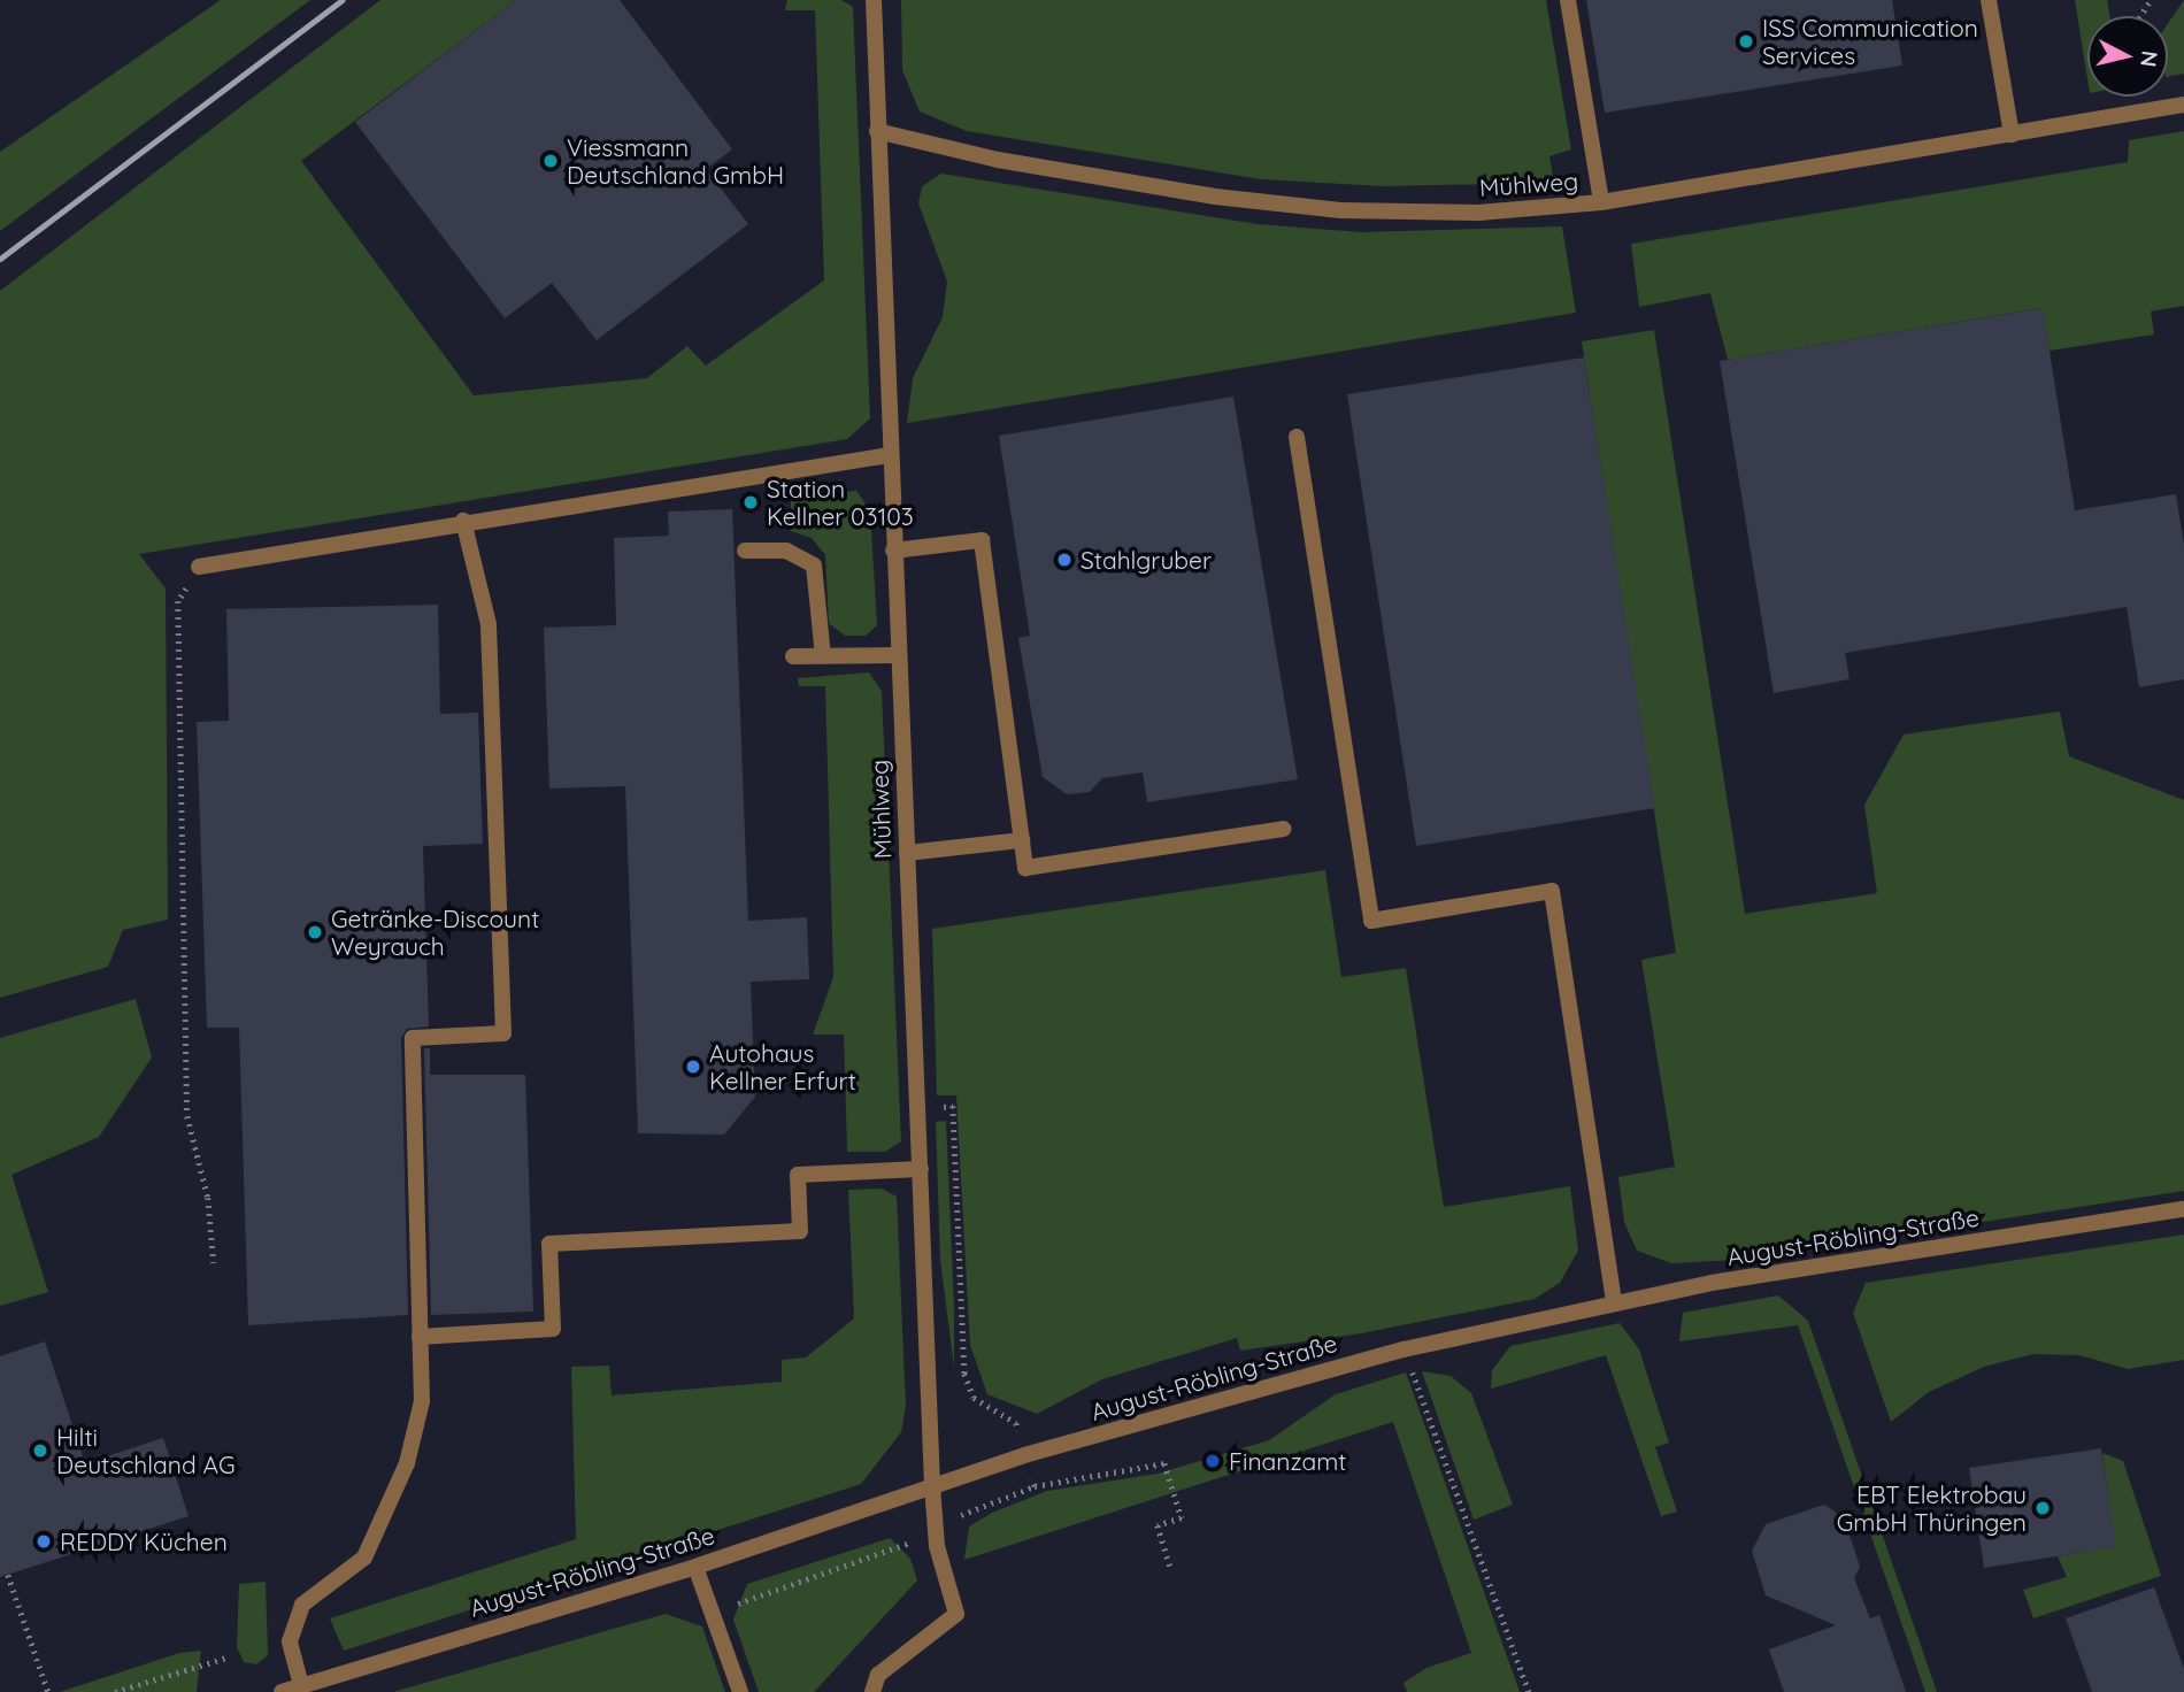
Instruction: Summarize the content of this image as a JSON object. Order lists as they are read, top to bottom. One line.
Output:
{"streets":{"street":["Mühlweg","August-Röbling-Straße"]},"crossings":[["Mühlweg","August-Röbling-Straße"]],"places":["ISS Communication Services","Viessmann Deutschland GmbH","Station Kellner 03103","Stahlgruber","Getränke-Discount Weyrauch","Autohaus Kellner Erfurt","Hilti Deutschland AG","Finanzamt","EBT Elektrobau GmbH Thüringen","REDDY Küchen"],"north":"right"}
